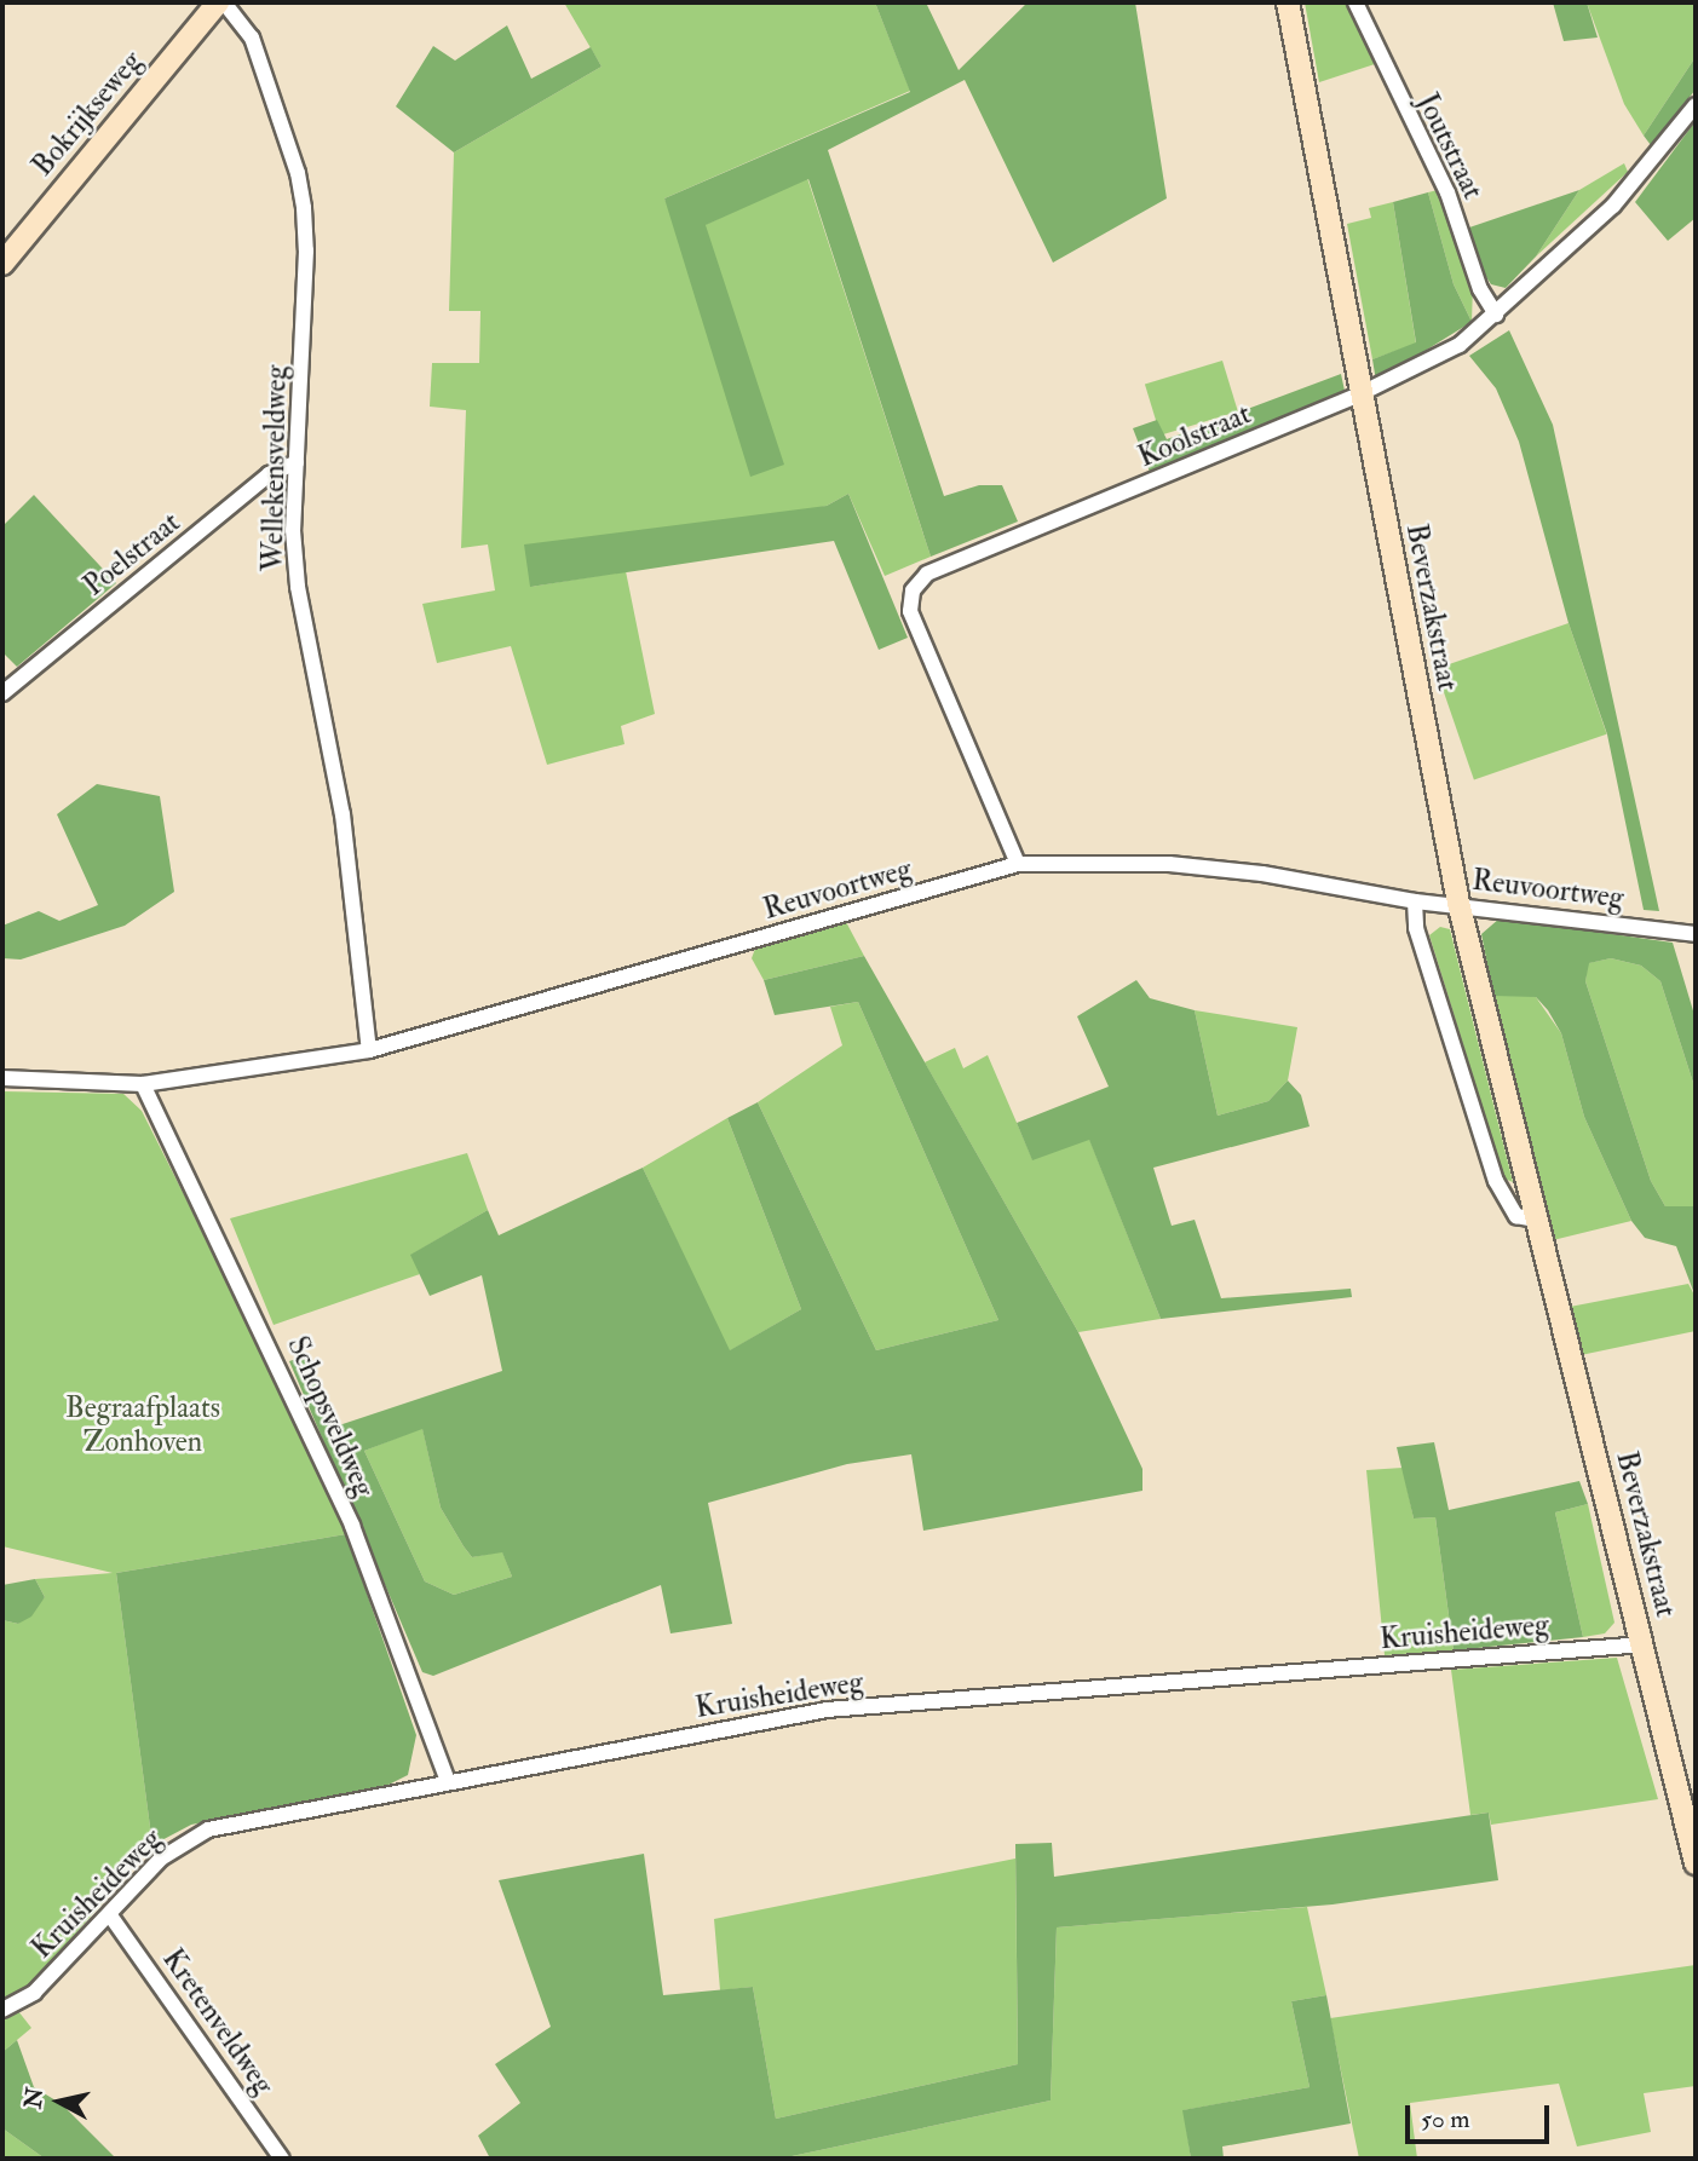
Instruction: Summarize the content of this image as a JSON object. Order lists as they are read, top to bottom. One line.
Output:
{"streets":{"street":["Bokrijkseweg","Joutstraat","Koolstraat","Wellekensveldweg","Poelstraat","Beverzakstraat","Reuvoortweg","Schopsveldweg","Kruisheideweg","Kretenveldweg"]},"crossings":[["Bokrijkseweg","Wellekensveldweg"],["Joutstraat","Koolstraat"],["Koolstraat","Beverzakstraat"],["Koolstraat","Reuvoortweg"],["Wellekensveldweg","Poelstraat"],["Wellekensveldweg","Reuvoortweg"],["Beverzakstraat","Reuvoortweg"],["Beverzakstraat","Kruisheideweg"],["Reuvoortweg","Schopsveldweg"],["Schopsveldweg","Kruisheideweg"],["Kruisheideweg","Kretenveldweg"]],"parks":["Begraafplaats Zonhoven"],"scale_bar":"50 m","north":"left"}
